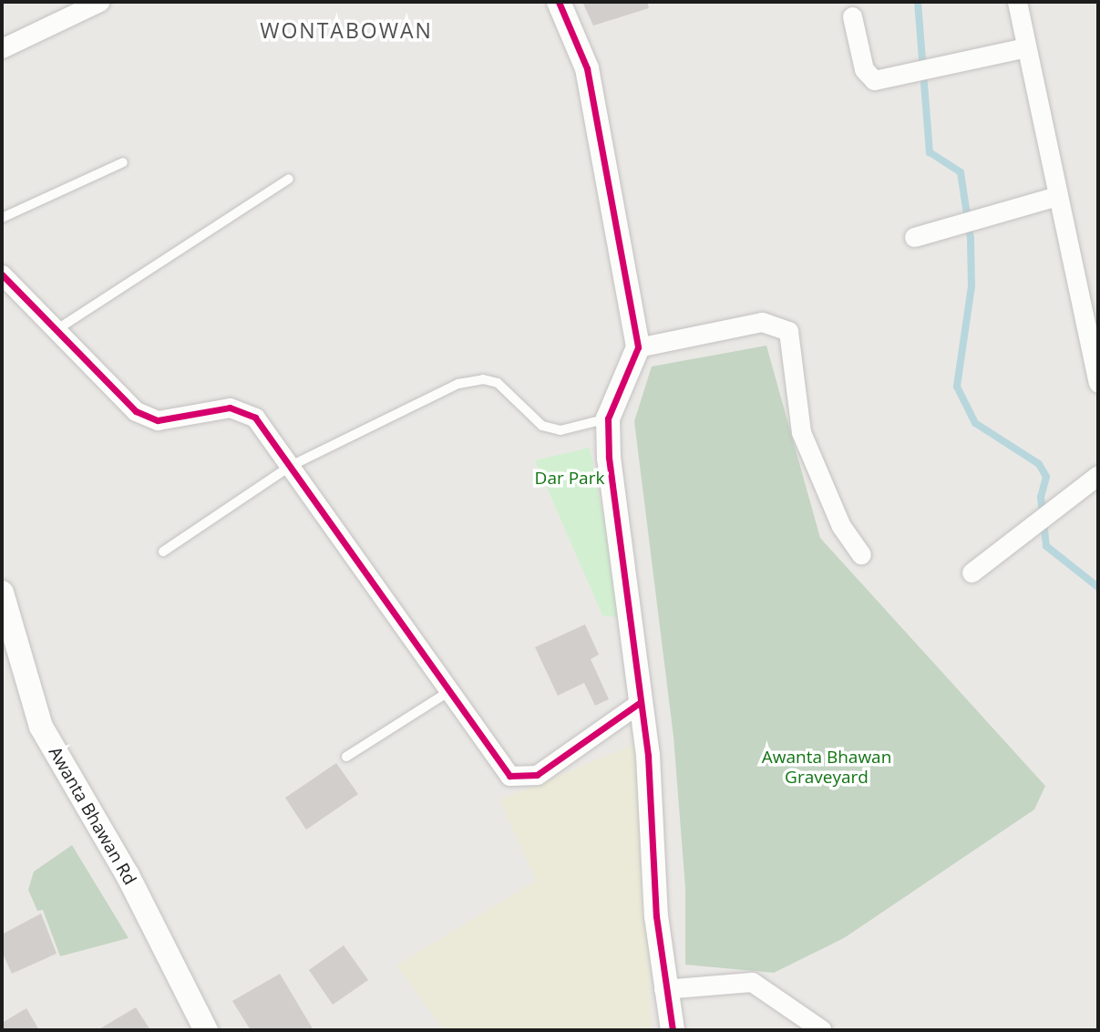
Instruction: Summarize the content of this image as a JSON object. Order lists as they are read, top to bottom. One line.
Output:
{"streets":{"street":["Awanta Bhawan Rd"]},"districts":["WONTABOWAN"],"parks":["Dar Park","Awanta Bhawan Graveyard"]}
